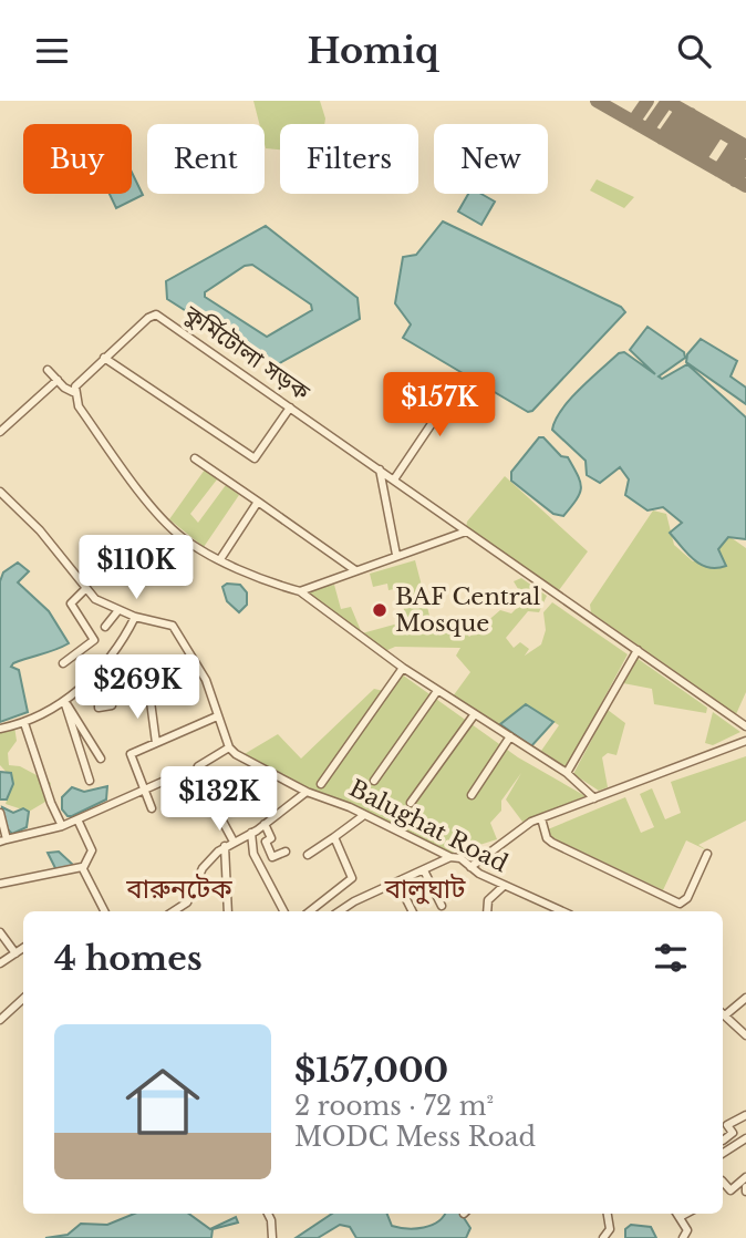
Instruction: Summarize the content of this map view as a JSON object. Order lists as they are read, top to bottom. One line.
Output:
{"streets":{"street":["কুর্মিটোলা সড়ক","Balughat Road"]},"districts":["বারুনটেক","বালুঘাট"],"places":["BAF Central Mosque"],"page":{"header":"Homiq","chip":["Buy","Rent","Filters","New"],"price":["$157K","$110K","$269K","$132K"],"heading":"4 homes","list":[{"name":"$157,000","note":"2 rooms · 72 m² · MODC Mess Road"}]}}
